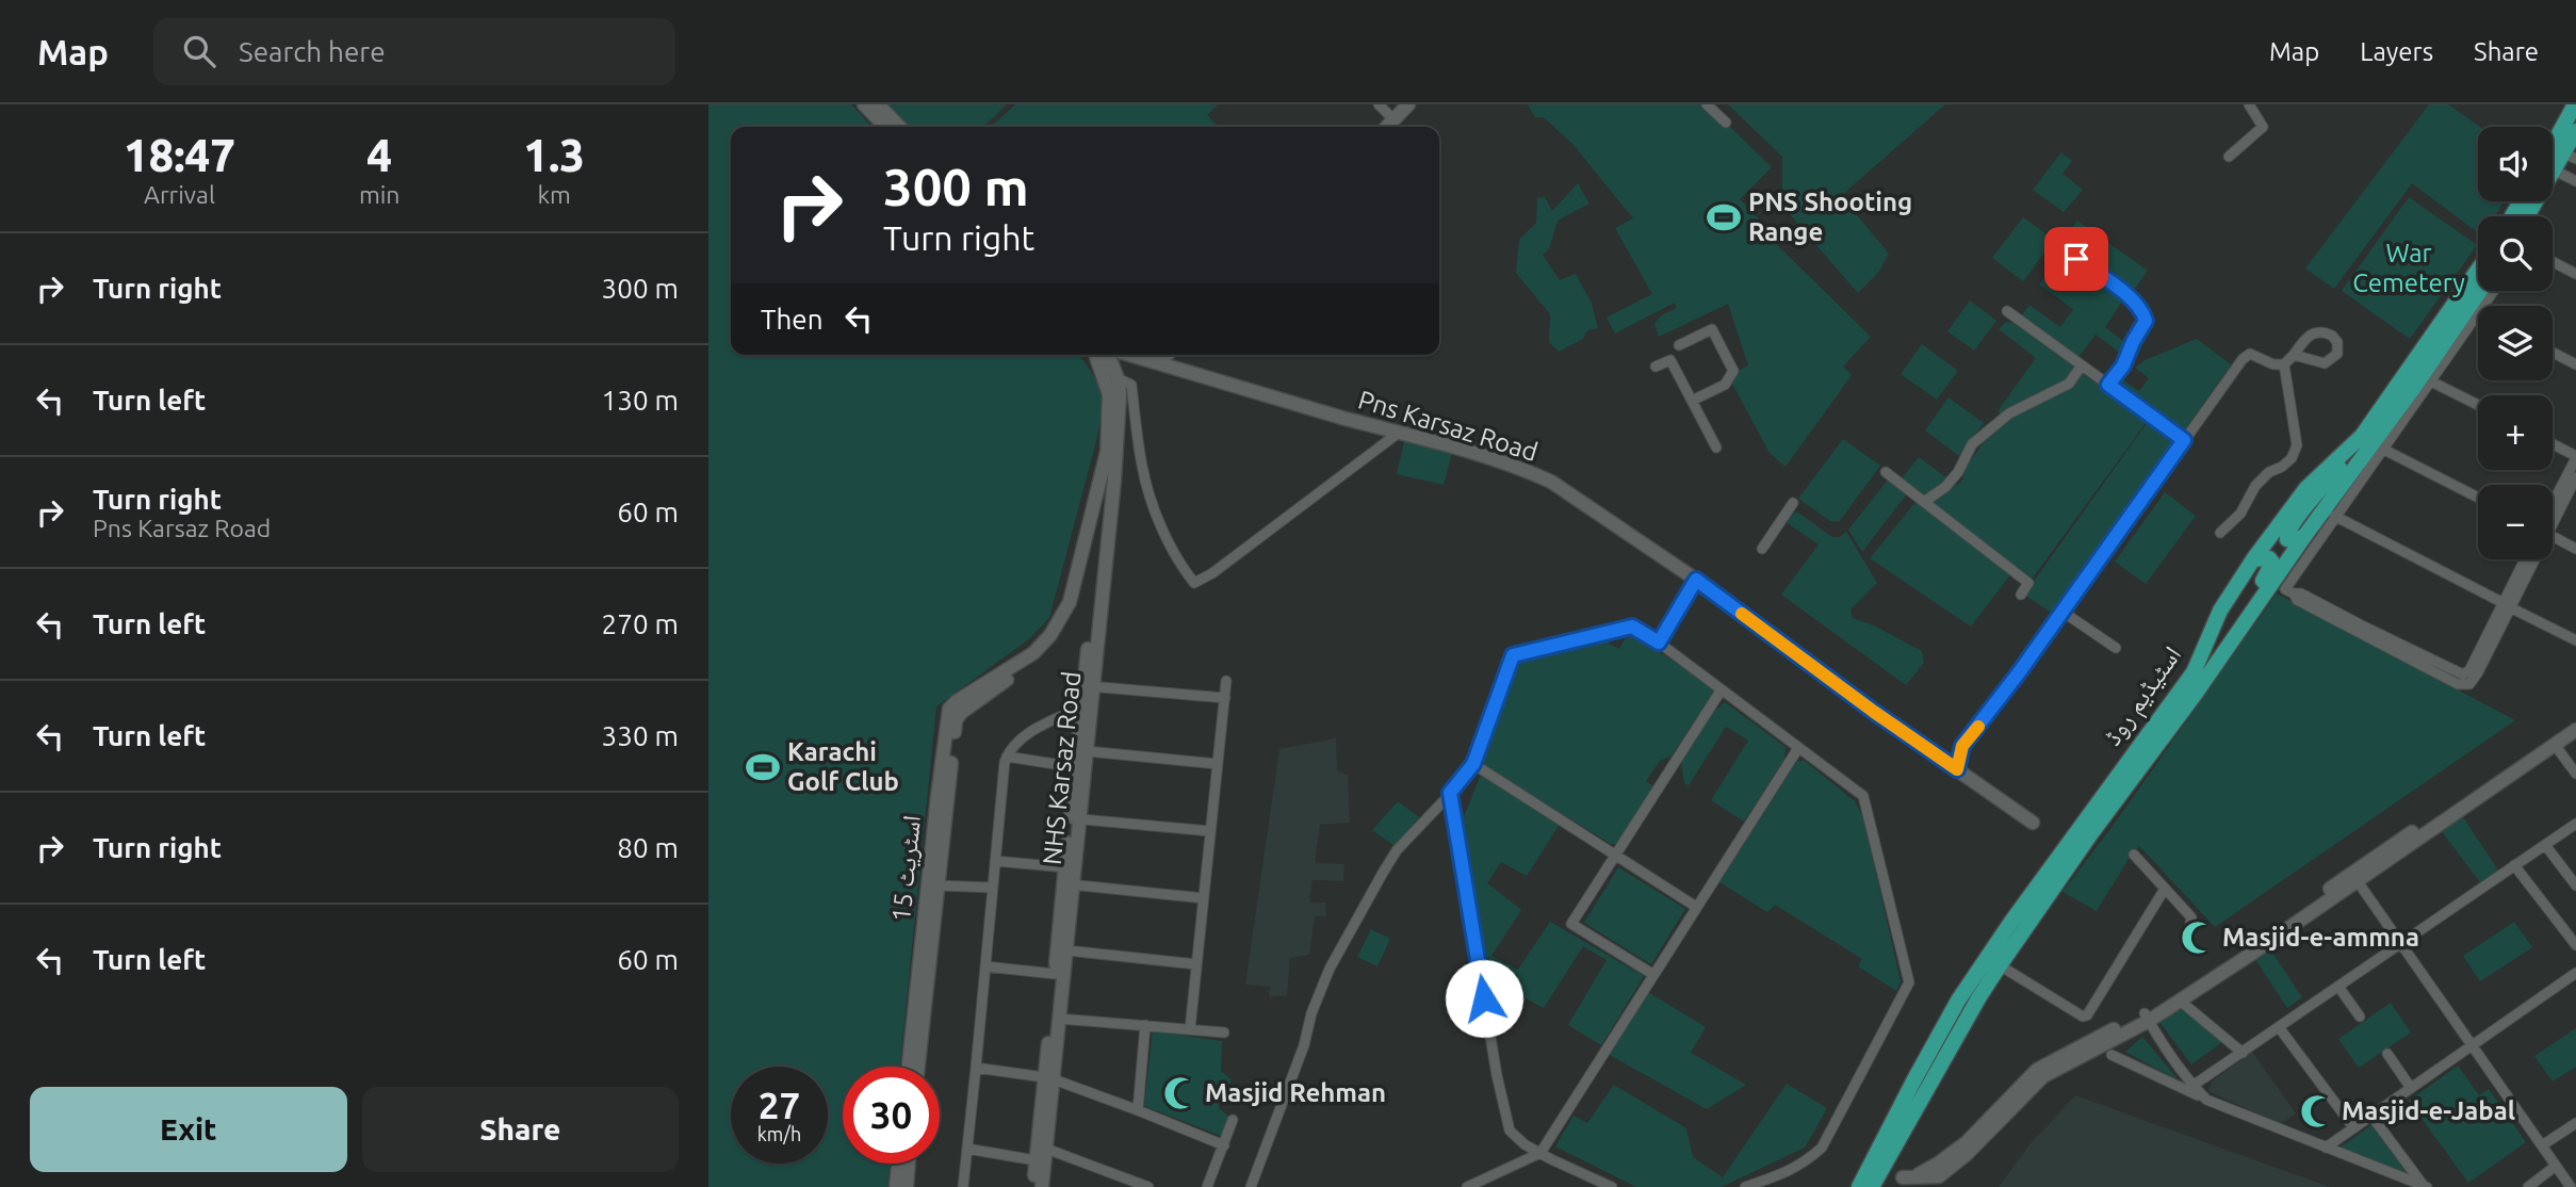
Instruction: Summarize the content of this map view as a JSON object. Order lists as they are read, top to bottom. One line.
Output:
{"streets":{"main road":["اسٹیڈیم روڈ"],"street":["Pns Karsaz Road","NHS Karsaz Road","اسٹریٹ 15"]},"crossings":[["NHS Karsaz Road","اسٹریٹ 15"]],"parks":["War Cemetery"],"places":{"sports":["PNS Shooting Range","Karachi Golf Club"],"mosque":["Masjid-e-ammna","Masjid Rehman","Masjid-e-Jabal"]},"page":{"header":"Map","search":"Search here","nav":["Map","Layers","Share"],"eta":["18:47","Arrival","4","min","1.3","km"],"map_buttons":["+","−"],"turn":["300 m","Turn right"],"list":[{"name":"Turn right","value":"300 m"},{"name":"Turn left","value":"130 m"},{"name":"Turn right","note":"Pns Karsaz Road","value":"60 m"},{"name":"Turn left","value":"270 m"},{"name":"Turn left","value":"330 m"},{"name":"Turn right","value":"80 m"},{"name":"Turn left","value":"60 m"}],"then":"Then","speed":"27 km/h","limit":"30","buttons":["Exit","Share"]}}
